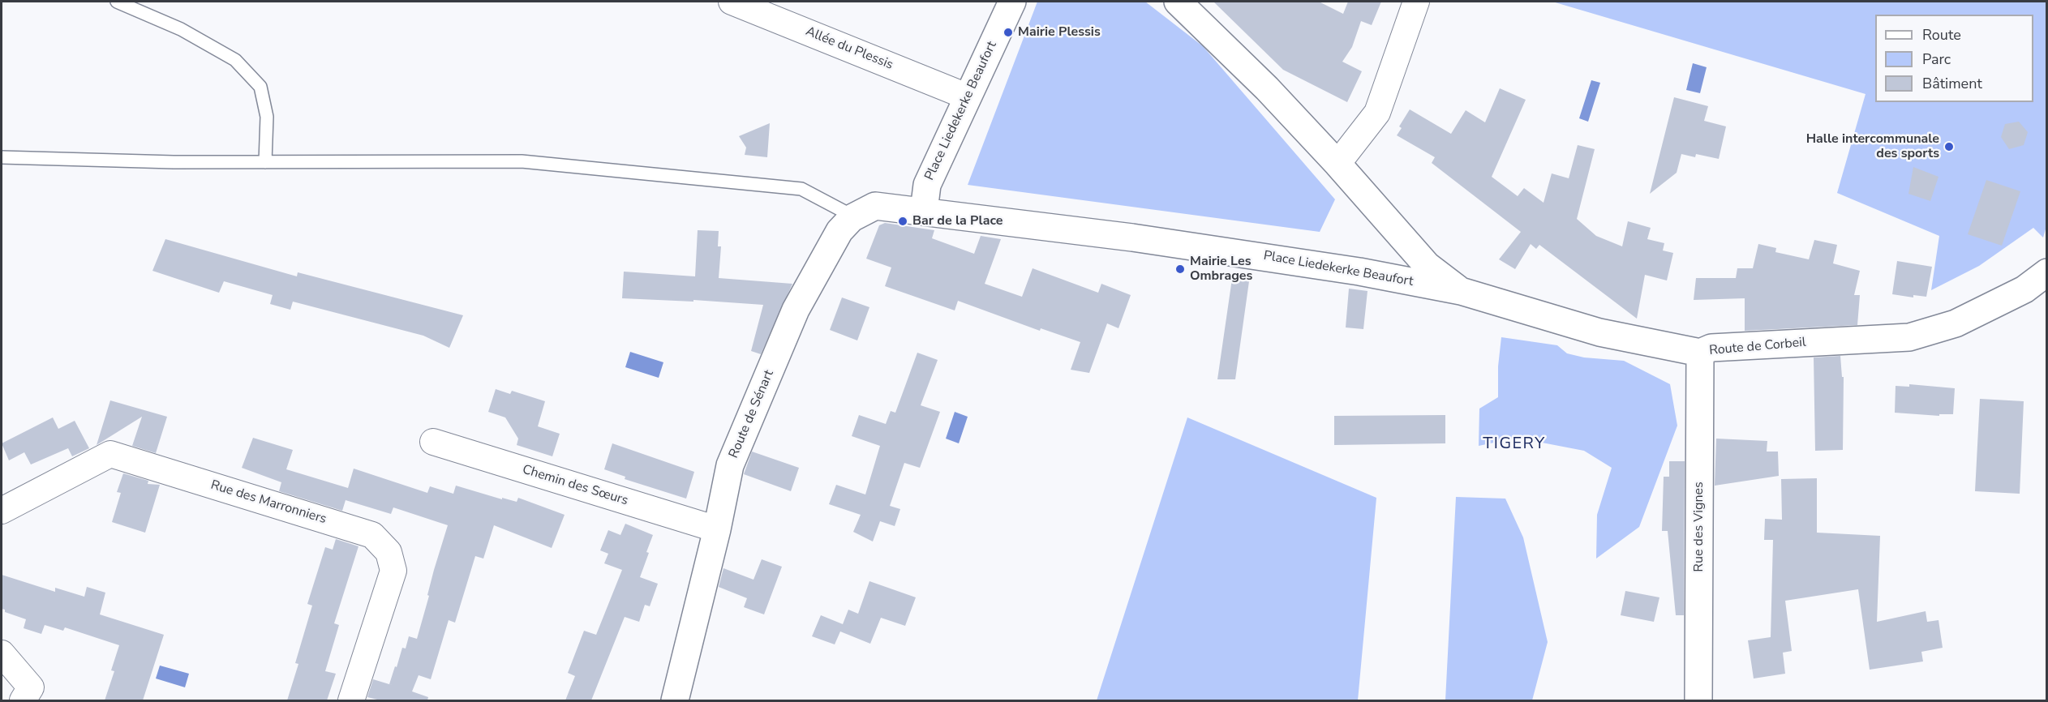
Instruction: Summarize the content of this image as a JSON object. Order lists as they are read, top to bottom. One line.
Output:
{"streets":{"street":["Allée du Plessis","Place Liedekerke Beaufort","Route de Corbeil","Route de Sénart","Chemin des Sœurs","Rue des Marronniers","Rue des Vignes"]},"crossings":[["Allée du Plessis","Place Liedekerke Beaufort"],["Place Liedekerke Beaufort","Route de Corbeil"],["Place Liedekerke Beaufort","Route de Sénart"],["Route de Corbeil","Rue des Vignes"],["Route de Sénart","Chemin des Sœurs"]],"districts":["TIGERY"],"places":["Mairie Plessis","Halle intercommunale des sports","Bar de la Place","Mairie Les Ombrages"],"legend":["Route","Parc","Bâtiment"]}
